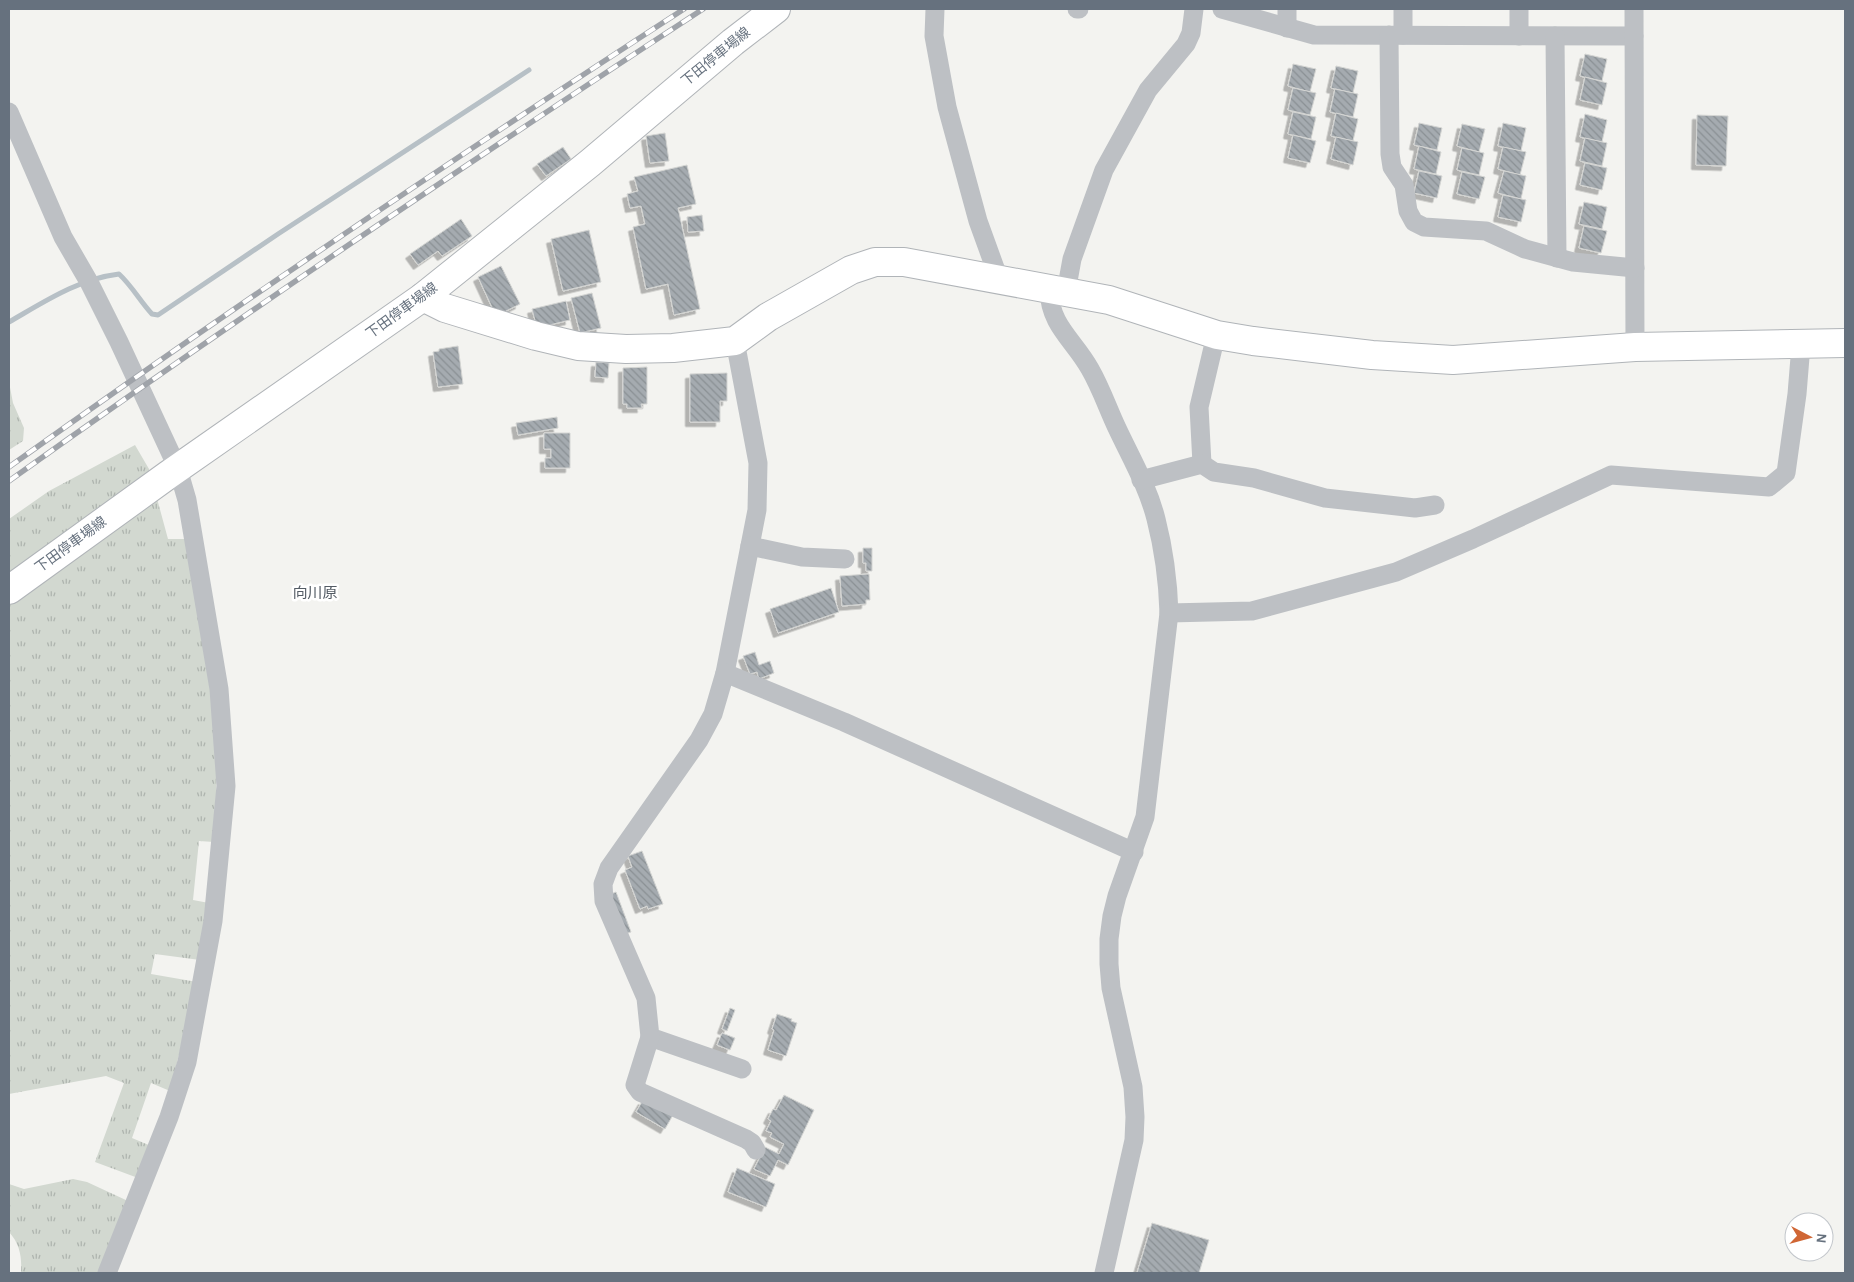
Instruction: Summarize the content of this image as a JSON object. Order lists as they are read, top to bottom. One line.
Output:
{"streets":{"street":["下田停車場線"]},"districts":["向川原"],"north":"right"}
